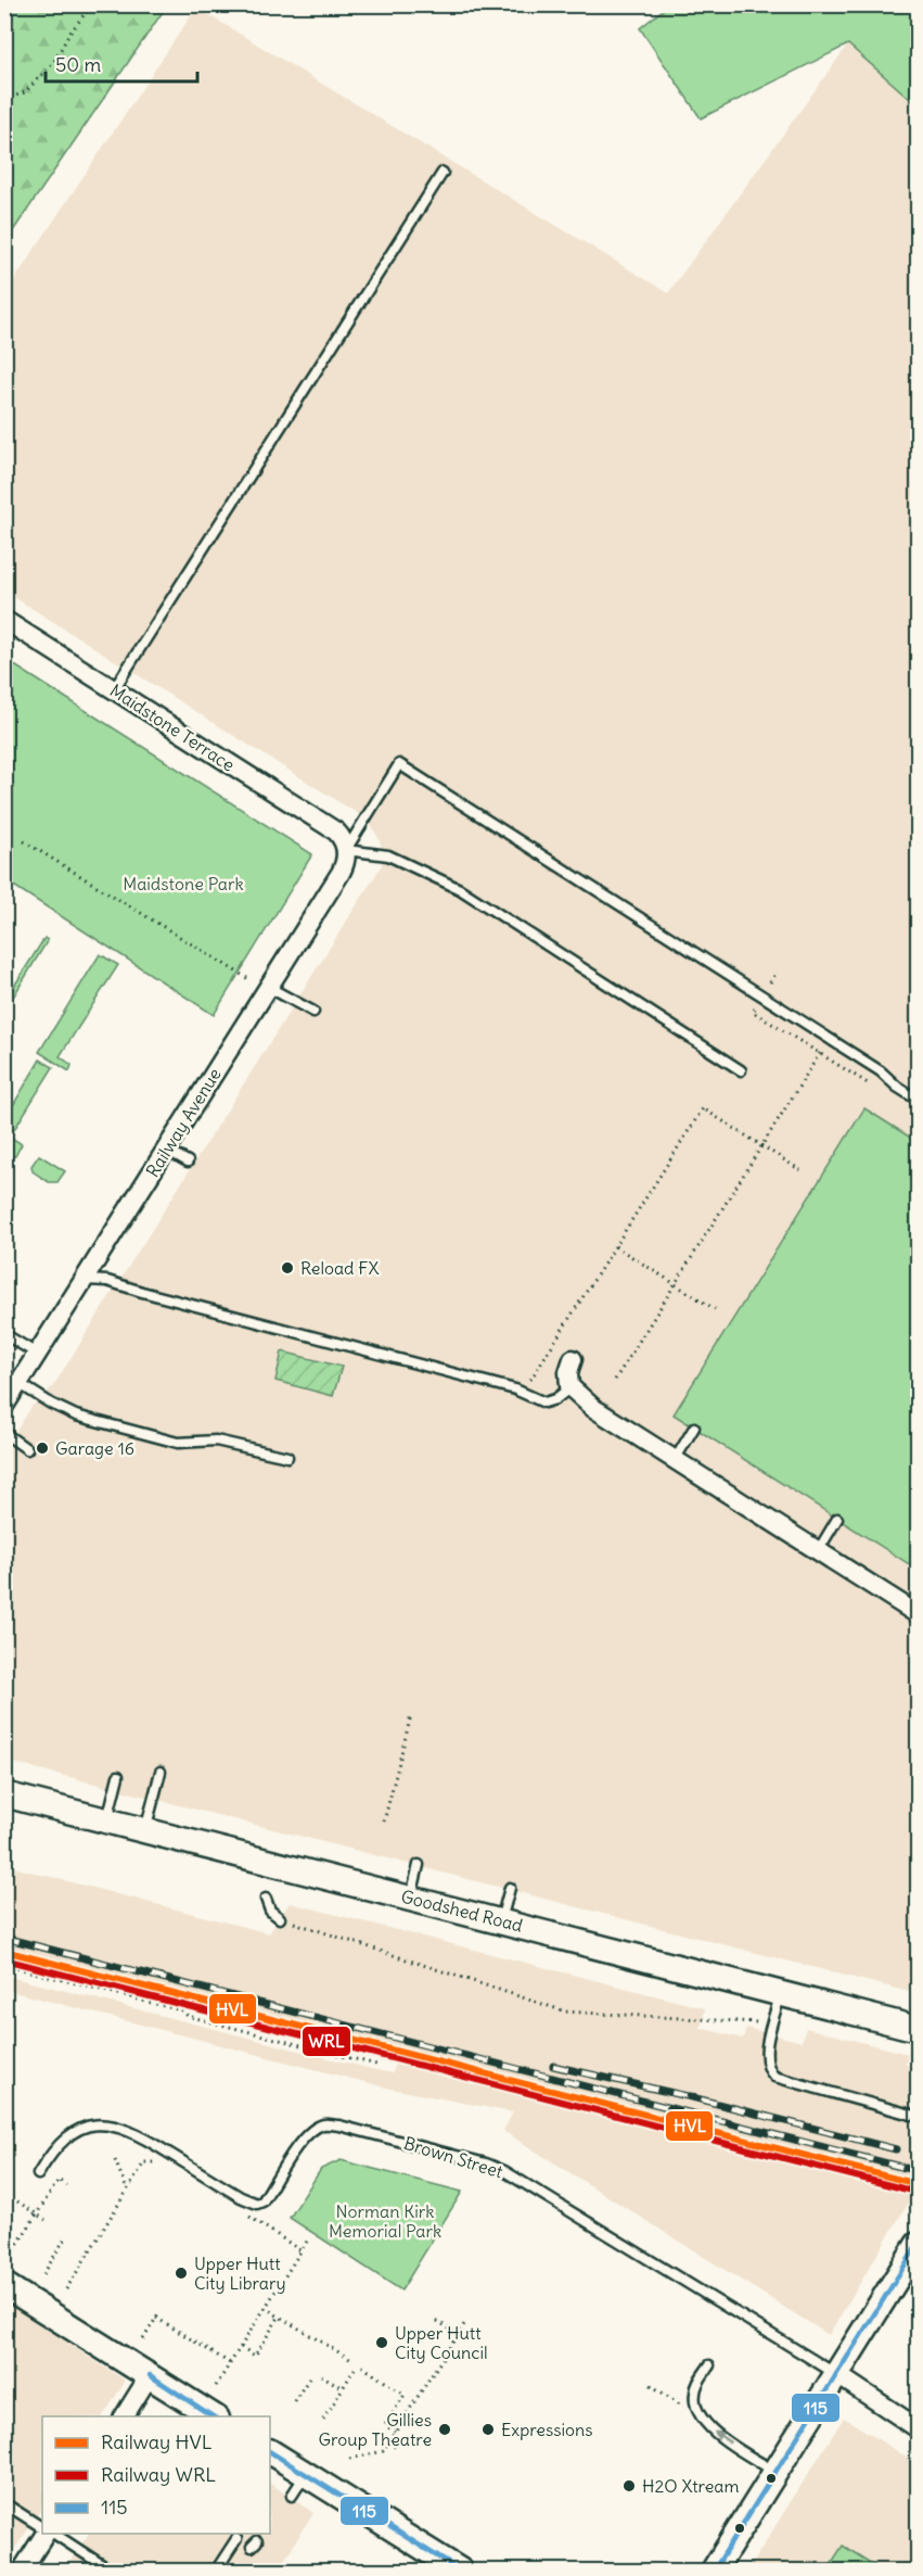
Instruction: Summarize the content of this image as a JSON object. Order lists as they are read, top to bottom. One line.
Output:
{"streets":{"street":["Maidstone Terrace","Railway Avenue","Goodshed Road","Brown Street"]},"crossings":[["Maidstone Terrace","Railway Avenue"]],"parks":["Maidstone Park","Norman Kirk Memorial Park"],"places":["Reload FX","Garage 16","Upper Hutt City Library","Upper Hutt City Council","Gillies Group Theatre","Expressions","H2O Xtream"],"lines":["rail line HVL","rail line WRL","transit line 115"],"legend":["Railway HVL","Railway WRL","115"],"scale_bar":"50 m"}
